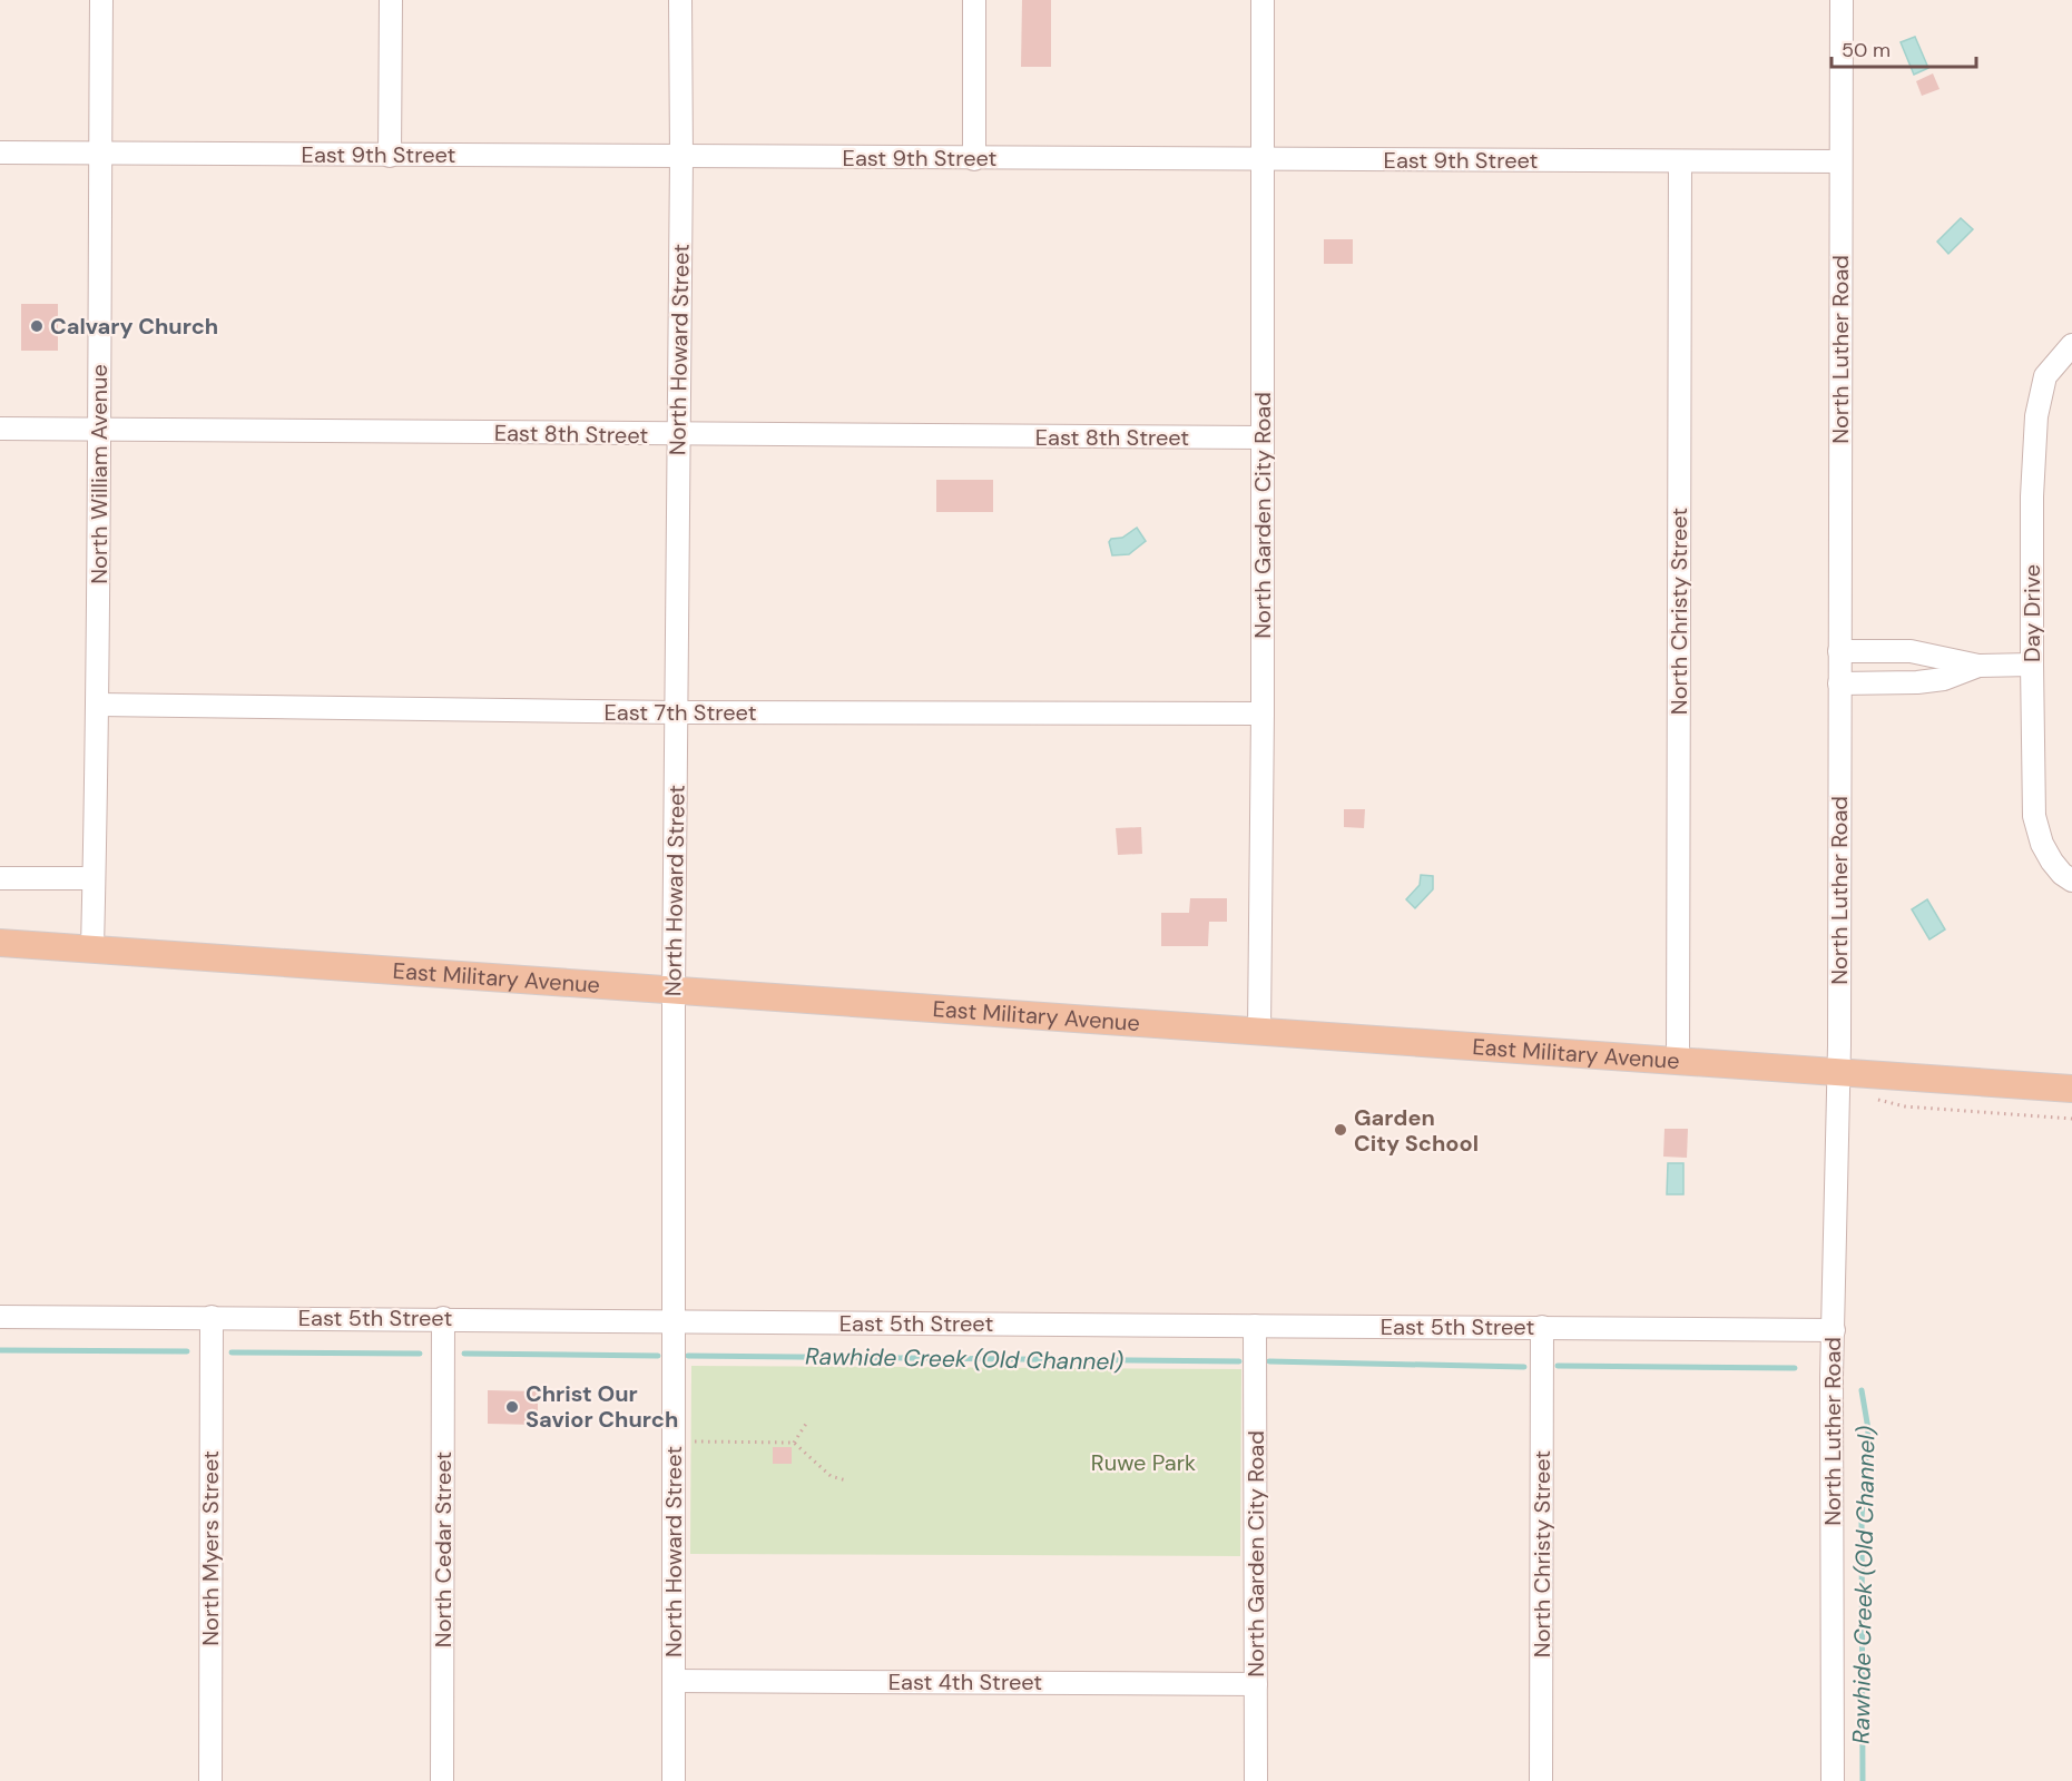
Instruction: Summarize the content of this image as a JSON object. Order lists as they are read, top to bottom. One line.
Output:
{"streets":{"main road":["East Military Avenue"],"street":["East 9th Street","North Howard Street","North Luther Road","East 8th Street","North William Avenue","North Garden City Road","North Christy Street","Day Drive","East 7th Street","East 5th Street","North Myers Street","North Cedar Street","East 4th Street"]},"crossings":[["East 9th Street","North Howard Street"],["East 9th Street","North Luther Road"],["East 9th Street","North William Avenue"],["East 9th Street","North Garden City Road"],["East 9th Street","North Christy Street"],["North Howard Street","East 8th Street"],["North Howard Street","East 7th Street"],["North Howard Street","East Military Avenue"],["North Howard Street","East 5th Street"],["North Howard Street","East 4th Street"],["North Luther Road","East Military Avenue"],["North Luther Road","East 5th Street"],["East 8th Street","North William Avenue"],["East 8th Street","North Garden City Road"],["North William Avenue","East 7th Street"],["North William Avenue","East Military Avenue"],["North Garden City Road","East 7th Street"],["North Garden City Road","East Military Avenue"],["North Garden City Road","East 5th Street"],["North Garden City Road","East 4th Street"],["North Christy Street","East Military Avenue"],["North Christy Street","East 5th Street"],["East 5th Street","North Myers Street"],["East 5th Street","North Cedar Street"]],"water":["Rawhide Creek (Old Channel)"],"parks":["Ruwe Park"],"places":["Calvary Church","Garden City School","Christ Our Savior Church"],"scale_bar":"50 m"}
